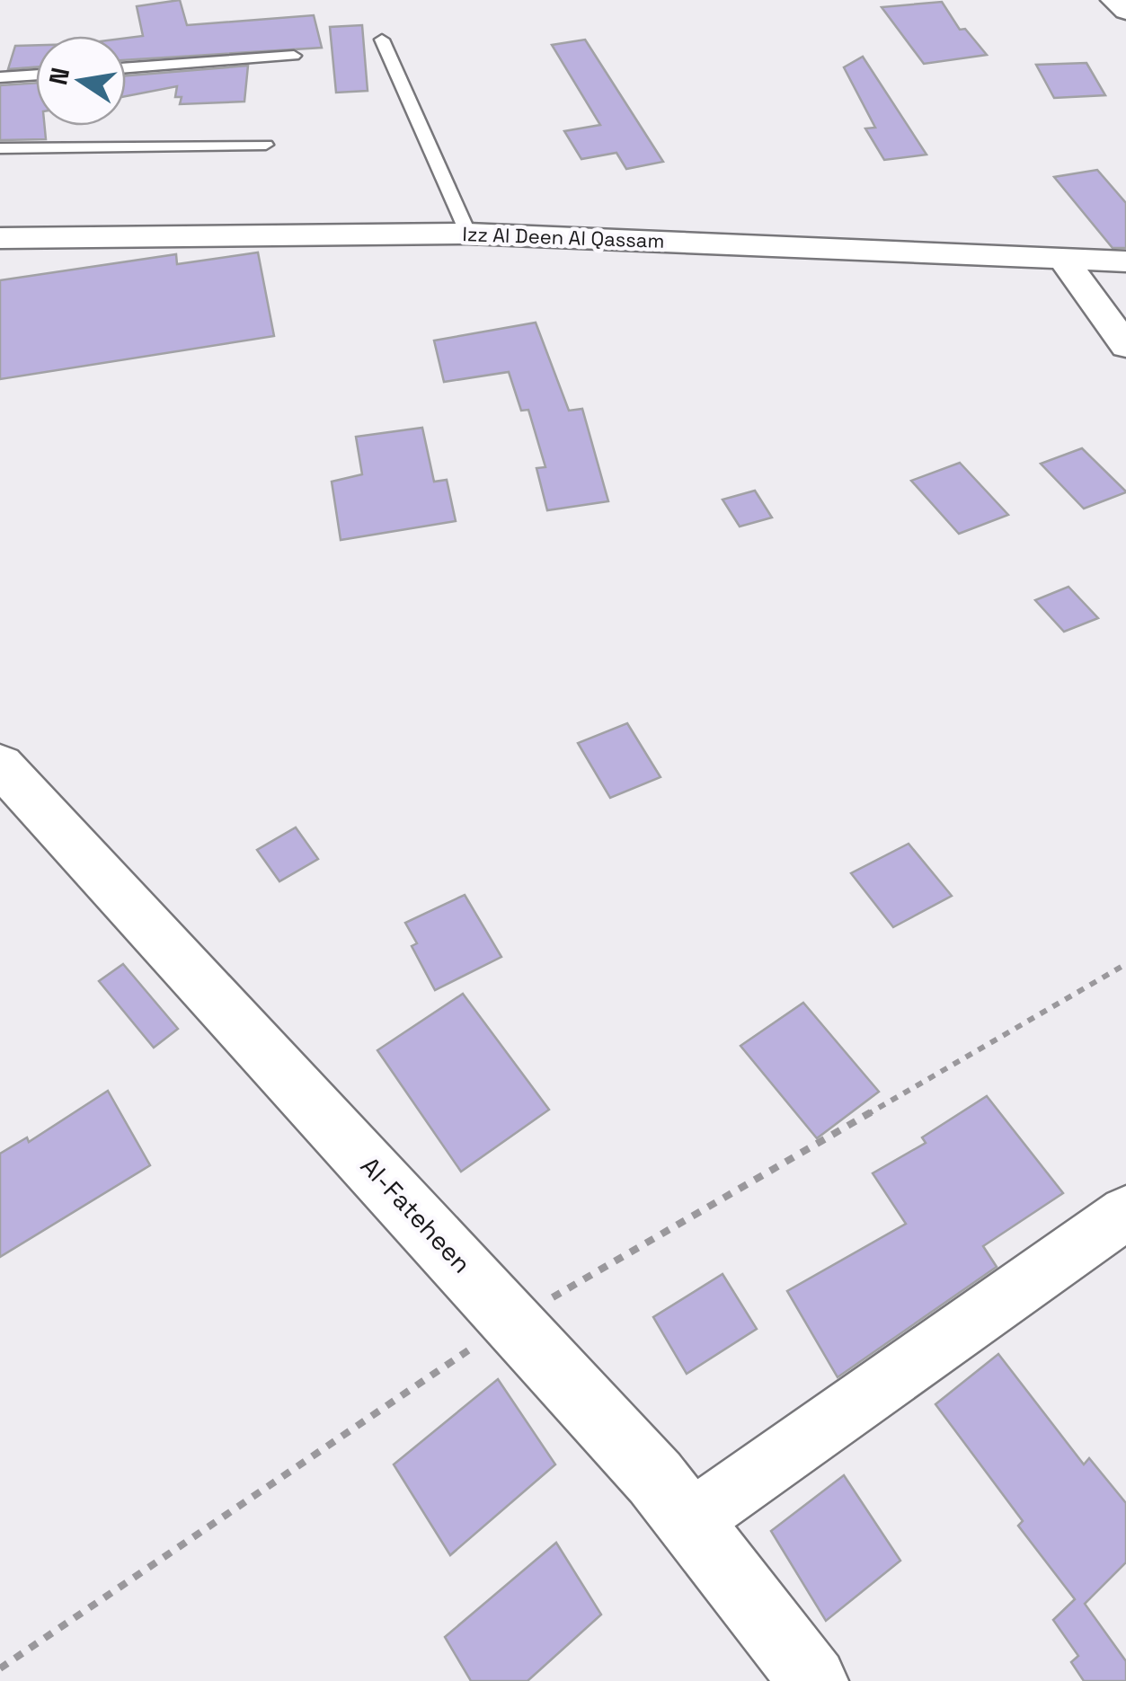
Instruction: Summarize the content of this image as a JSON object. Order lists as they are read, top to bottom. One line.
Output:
{"streets":{"street":["Izz Al Deen Al Qassam","Al-Fateheen"]},"north":"left"}
